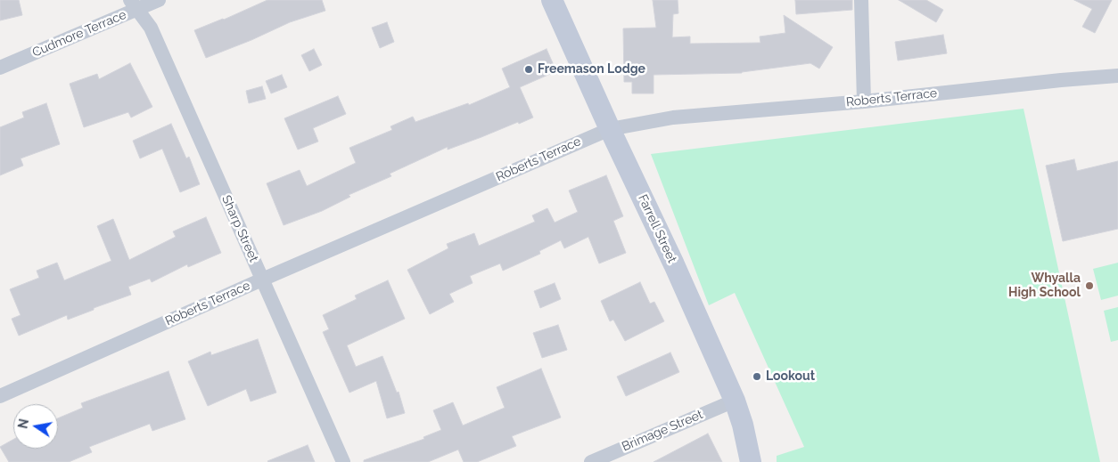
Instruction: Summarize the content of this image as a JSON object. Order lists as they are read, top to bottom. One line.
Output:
{"streets":{"main road":["Farrell Street"],"street":["Cudmore Terrace","Roberts Terrace","Sharp Street","Brimage Street"]},"crossings":[["Cudmore Terrace","Sharp Street"],["Roberts Terrace","Sharp Street"],["Roberts Terrace","Farrell Street"],["Farrell Street","Brimage Street"]],"places":["Freemason Lodge","Whyalla High School","Lookout"],"north":"left"}
